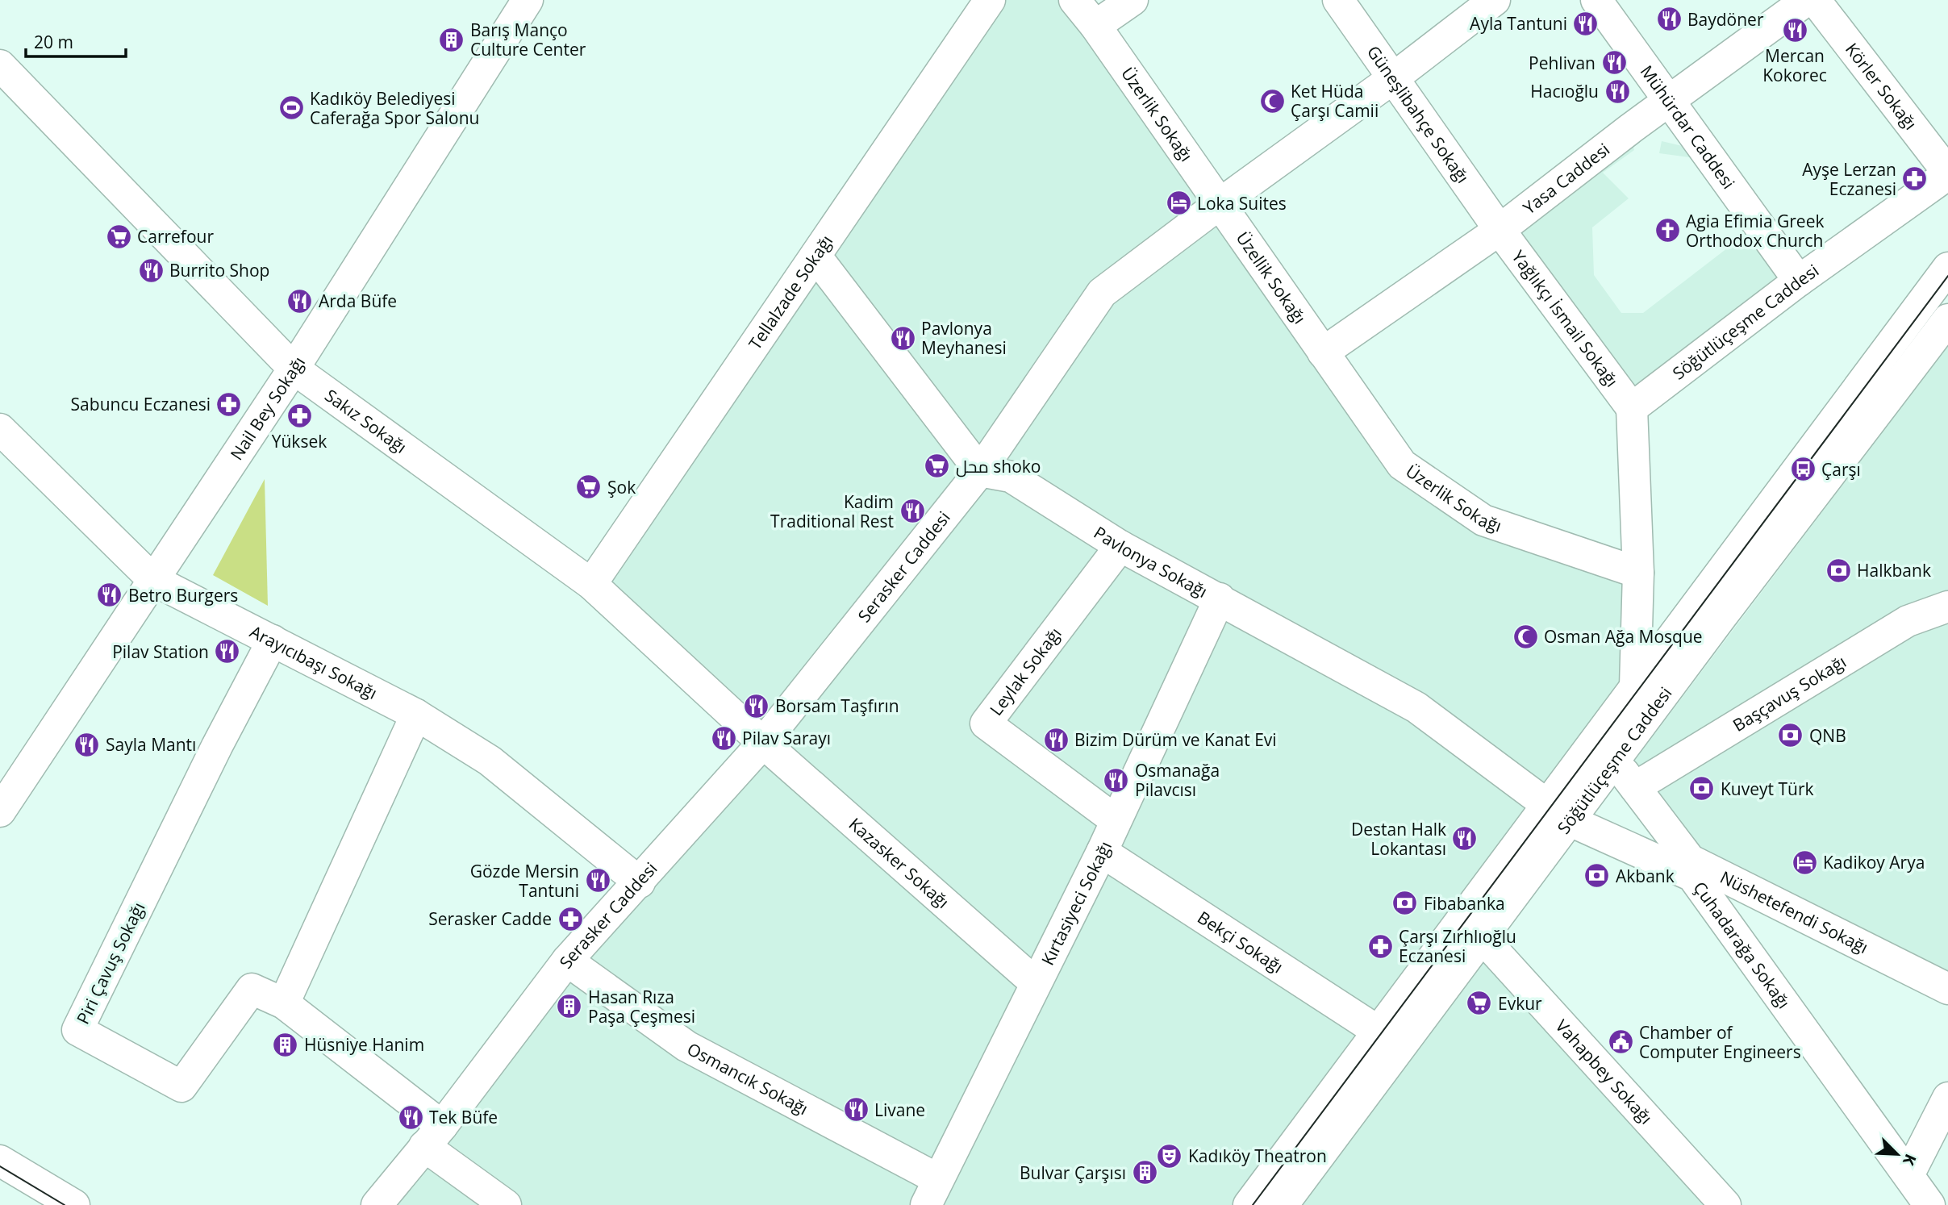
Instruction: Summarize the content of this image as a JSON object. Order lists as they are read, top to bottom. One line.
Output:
{"streets":{"street":["Körler Sokağı","Üzerlik Sokağı","Güneşlibahçe Sokağı","Mühürdar Caddesi","Yasa Caddesi","Üzellik Sokağı","Tellalzade Sokağı","Yağlıkçı İsmail Sokağı","Söğütlüçeşme Caddesi","Nail Bey Sokağı","Sakız Sokağı","Pavlonya Sokağı","Serasker Caddesi","Arayıcıbaşı Sokağı","Leylak Sokağı","Başçavuş Sokağı","Kazasker Sokağı","Kırtasiyeci Sokağı","Nüshetefendi Sokağı","Bekçi Sokağı","Çuhadarağa Sokağı","Piri Çavuş Sokağı","Vahapbey Sokağı","Osmancık Sokağı"]},"crossings":[["Körler Sokağı","Söğütlüçeşme Caddesi"],["Üzerlik Sokağı","Yasa Caddesi"],["Üzerlik Sokağı","Üzellik Sokağı"],["Üzerlik Sokağı","Söğütlüçeşme Caddesi"],["Üzerlik Sokağı","Serasker Caddesi"],["Güneşlibahçe Sokağı","Yasa Caddesi"],["Güneşlibahçe Sokağı","Yağlıkçı İsmail Sokağı"],["Güneşlibahçe Sokağı","Serasker Caddesi"],["Mühürdar Caddesi","Yasa Caddesi"],["Mühürdar Caddesi","Söğütlüçeşme Caddesi"],["Yasa Caddesi","Üzellik Sokağı"],["Yasa Caddesi","Yağlıkçı İsmail Sokağı"],["Üzellik Sokağı","Serasker Caddesi"],["Tellalzade Sokağı","Sakız Sokağı"],["Yağlıkçı İsmail Sokağı","Söğütlüçeşme Caddesi"],["Söğütlüçeşme Caddesi","Pavlonya Sokağı"],["Söğütlüçeşme Caddesi","Nüshetefendi Sokağı"],["Söğütlüçeşme Caddesi","Bekçi Sokağı"],["Söğütlüçeşme Caddesi","Çuhadarağa Sokağı"],["Söğütlüçeşme Caddesi","Vahapbey Sokağı"],["Nail Bey Sokağı","Sakız Sokağı"],["Nail Bey Sokağı","Arayıcıbaşı Sokağı"],["Sakız Sokağı","Serasker Caddesi"],["Sakız Sokağı","Kazasker Sokağı"],["Pavlonya Sokağı","Serasker Caddesi"],["Pavlonya Sokağı","Leylak Sokağı"],["Pavlonya Sokağı","Kırtasiyeci Sokağı"],["Pavlonya Sokağı","Çuhadarağa Sokağı"],["Serasker Caddesi","Arayıcıbaşı Sokağı"],["Serasker Caddesi","Kazasker Sokağı"],["Serasker Caddesi","Osmancık Sokağı"],["Arayıcıbaşı Sokağı","Piri Çavuş Sokağı"],["Leylak Sokağı","Kırtasiyeci Sokağı"],["Başçavuş Sokağı","Nüshetefendi Sokağı"],["Kazasker Sokağı","Kırtasiyeci Sokağı"],["Kırtasiyeci Sokağı","Bekçi Sokağı"],["Kırtasiyeci Sokağı","Osmancık Sokağı"]],"places":{"restaurant":["Baydöner","Ayla Tantuni","Mercan Kokorec","Pehlivan","Hacıoğlu","Burrito Shop","Arda Büfe","Pavlonya Meyhanesi","Kadim Traditional Rest","Betro Burgers","Pilav Station","Borsam Taşfırın","Pilav Sarayı","Bizim Dürüm ve Kanat Evi","Sayla Mantı","Osmanağa Pilavcısı","Destan Halk Lokantası","Gözde Mersin Tantuni","Livane","Tek Büfe"],"building":["Barış Manço Culture Center","Hasan Rıza Paşa Çeşmesi","Hüsniye Hanim","Bulvar Çarşısı"],"mosque":["Ket Hüda Çarşı Camii","Osman Ağa Mosque"],"sports":["Kadıköy Belediyesi Caferağa Spor Salonu"],"pharmacy":["Ayşe Lerzan Eczanesi","Sabuncu Eczanesi","Yüksek","Serasker Cadde","Çarşı Zırhlıoğlu Eczanesi"],"hotel":["Loka Suites","Kadikoy Arya"],"church":["Agia Efimia Greek Orthodox Church"],"supermarket":["Carrefour","محل shoko","Şok","Evkur"],"bus stop":["Çarşı"],"bank":["Halkbank","QNB","Kuveyt Türk","Akbank","Fibabanka"],"public building":["Chamber of Computer Engineers"],"theatre":["Kadıköy Theatron"]},"scale_bar":"20 m","north":"bottom right"}
